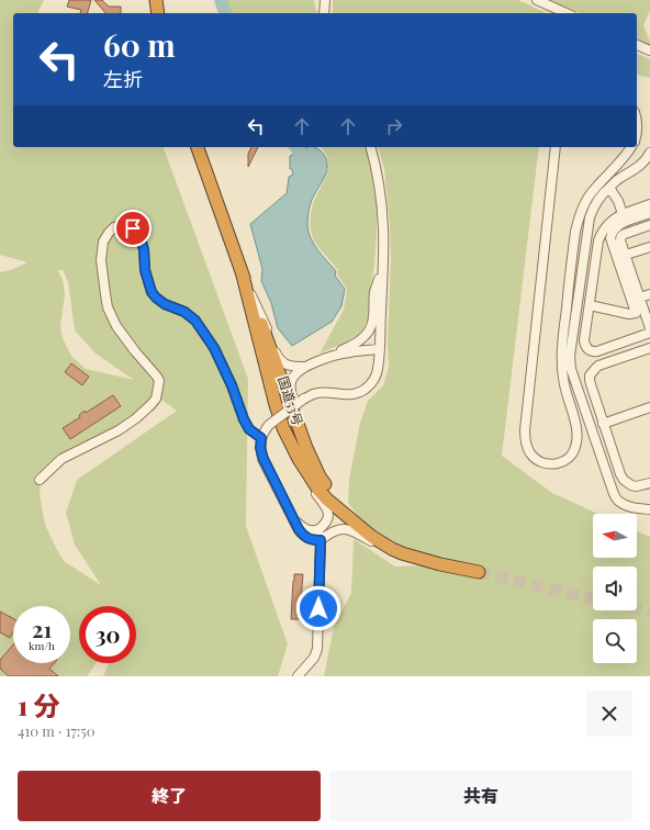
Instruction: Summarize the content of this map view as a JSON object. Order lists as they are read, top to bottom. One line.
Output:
{"streets":{"highway":["国道53号"]},"north":"left","page":{"turn":["60 m","左折"],"speed":"21 km/h","limit":"30","heading":["1 分","410 m · 17:50"],"buttons":["終了","共有"]}}
